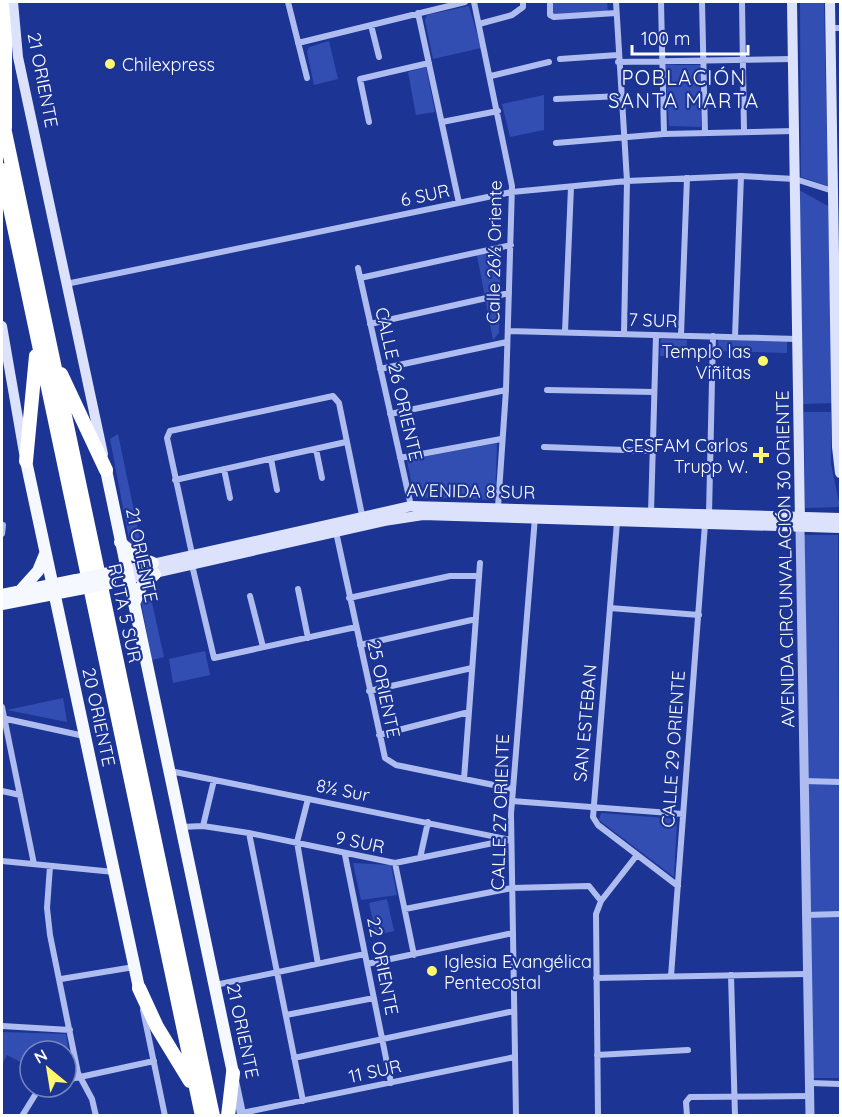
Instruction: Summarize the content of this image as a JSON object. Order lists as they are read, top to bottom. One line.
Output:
{"streets":{"highway":["RUTA 5 SUR"],"main road":["21 ORIENTE","AVENIDA 8 SUR","AVENIDA CIRCUNVALACIÓN 30 ORIENTE","20 ORIENTE"],"street":["6 SUR","Calle 26½ Oriente","7 SUR","CALLE 26 ORIENTE","25 ORIENTE","SAN ESTEBAN","CALLE 29 ORIENTE","8½ Sur","CALLE 27 ORIENTE","9 SUR","22 ORIENTE","11 SUR"]},"crossings":[["21 ORIENTE","6 SUR"],["21 ORIENTE","AVENIDA 8 SUR"],["21 ORIENTE","8½ Sur"],["21 ORIENTE","9 SUR"],["6 SUR","Calle 26½ Oriente"],["6 SUR","AVENIDA CIRCUNVALACIÓN 30 ORIENTE"],["Calle 26½ Oriente","7 SUR"],["Calle 26½ Oriente","AVENIDA 8 SUR"],["7 SUR","AVENIDA CIRCUNVALACIÓN 30 ORIENTE"],["7 SUR","CALLE 29 ORIENTE"],["CALLE 26 ORIENTE","AVENIDA 8 SUR"],["AVENIDA 8 SUR","AVENIDA CIRCUNVALACIÓN 30 ORIENTE"],["AVENIDA 8 SUR","25 ORIENTE"],["AVENIDA 8 SUR","20 ORIENTE"],["AVENIDA 8 SUR","SAN ESTEBAN"],["AVENIDA 8 SUR","CALLE 29 ORIENTE"],["AVENIDA 8 SUR","CALLE 27 ORIENTE"],["25 ORIENTE","CALLE 27 ORIENTE"],["SAN ESTEBAN","CALLE 29 ORIENTE"],["8½ Sur","CALLE 27 ORIENTE"],["8½ Sur","9 SUR"],["CALLE 27 ORIENTE","9 SUR"],["CALLE 27 ORIENTE","11 SUR"],["9 SUR","22 ORIENTE"],["22 ORIENTE","11 SUR"]],"districts":["POBLACIÓN SANTA MARTA"],"places":{"other":["Chilexpress","Templo las Viñitas","Iglesia Evangélica Pentecostal"],"health":["CESFAM Carlos Trupp W."]},"scale_bar":"100 m","north":"top left"}
